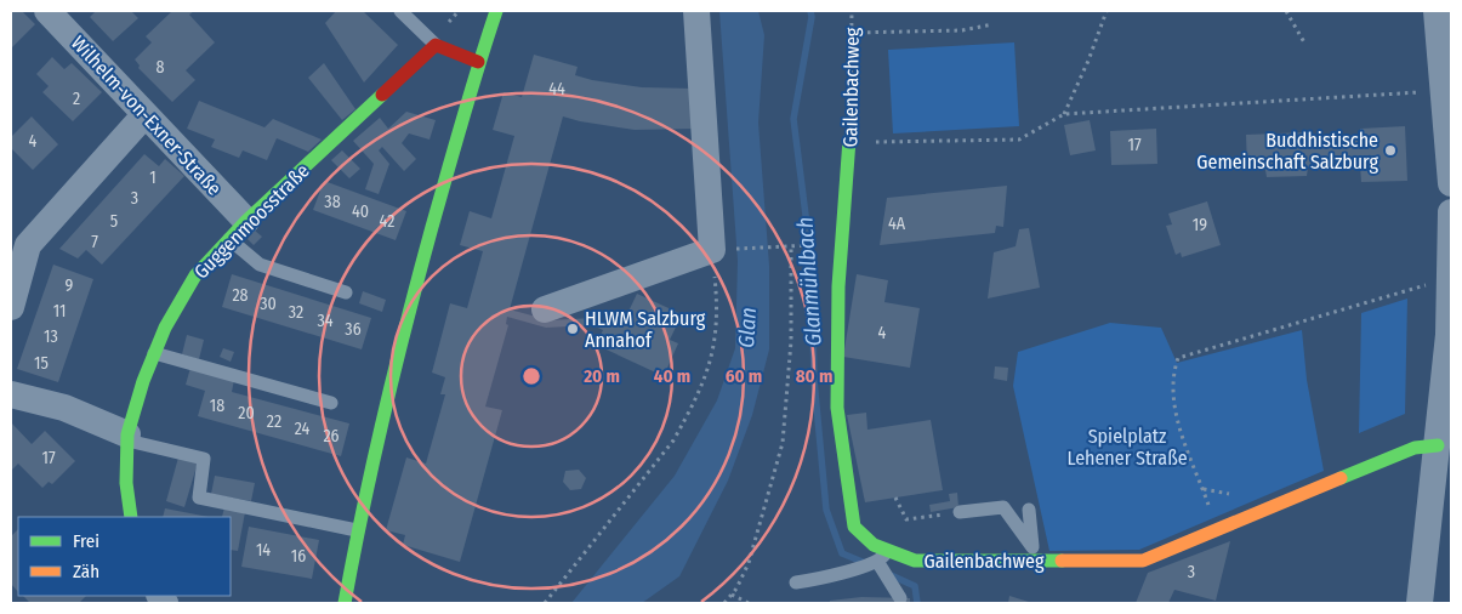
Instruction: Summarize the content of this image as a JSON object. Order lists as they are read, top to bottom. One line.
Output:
{"streets":{"street":["Gailenbachweg","Wilhelm-von-Exner-Straße","Guggenmoosstraße"]},"crossings":[["Wilhelm-von-Exner-Straße","Guggenmoosstraße"]],"water":["Glanmühlbach","Glan"],"parks":["Spielplatz Lehener Straße"],"places":["Buddhistische Gemeinschaft Salzburg","HLWM Salzburg Annahof"],"house_numbers":["8","44","2","4","17","1","3","38","40","5","42","4A","19","7","9","28","30","11","32","34","36","4","13","15","18","20","22","24","26","17","14","16","3"],"legend":["Frei","Zäh"],"rings":["20 m","40 m","60 m","80 m"]}
